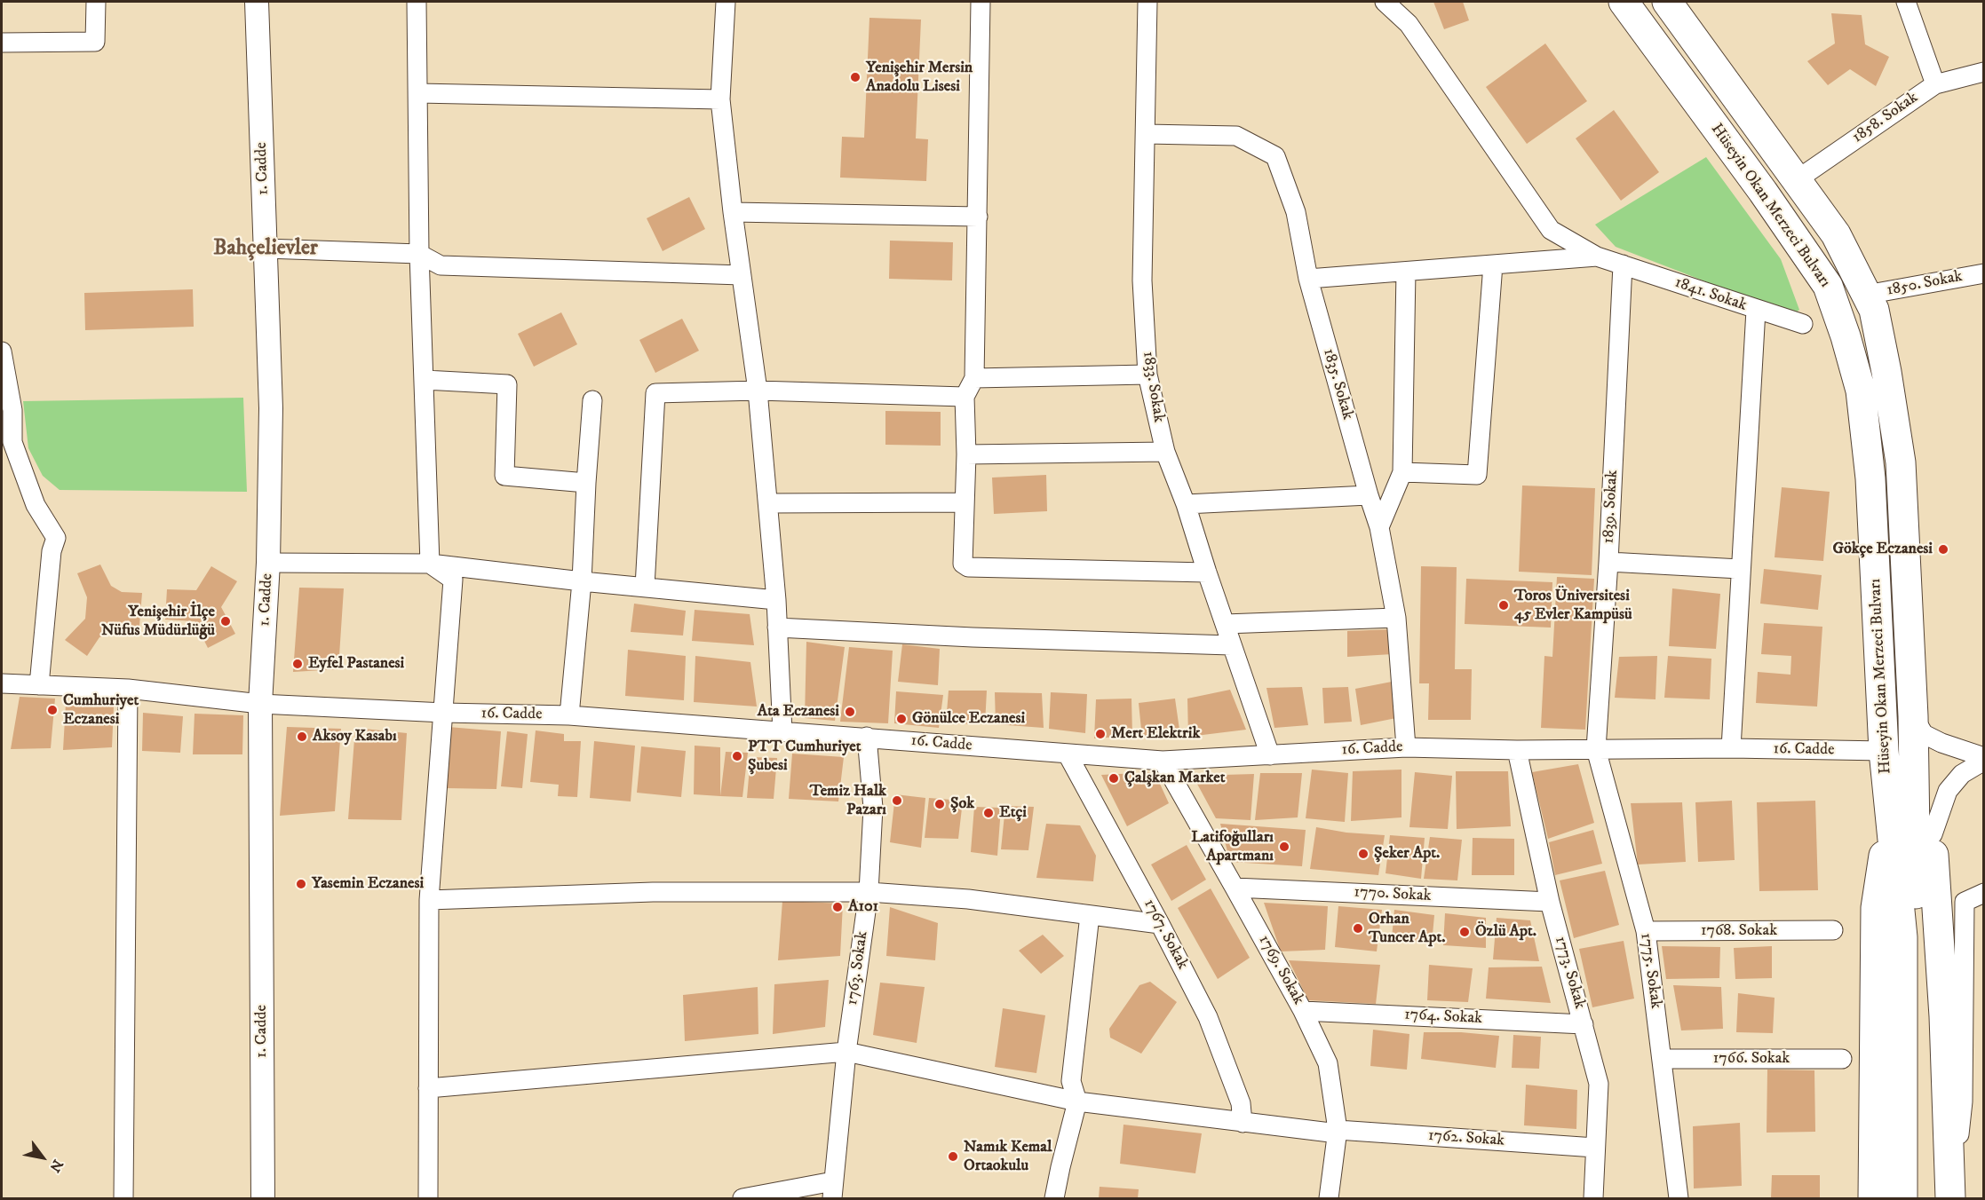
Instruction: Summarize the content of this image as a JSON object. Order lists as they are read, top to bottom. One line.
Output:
{"streets":{"main road":["Hüseyin Okan Merzeci Bulvarı"],"street":["1858. Sokak","1. Cadde","1850. Sokak","1841. Sokak","1835. Sokak","1833. Sokak","1839. Sokak","16. Cadde","1770. Sokak","1768. Sokak","1767. Sokak","1763. Sokak","1769. Sokak","1775. Sokak","1773. Sokak","1764. Sokak","1766. Sokak","1762. Sokak"]},"crossings":[["1858. Sokak","Hüseyin Okan Merzeci Bulvarı"],["1. Cadde","16. Cadde"],["Hüseyin Okan Merzeci Bulvarı","1850. Sokak"],["Hüseyin Okan Merzeci Bulvarı","16. Cadde"],["1841. Sokak","1839. Sokak"],["1841. Sokak","16. Cadde"],["1835. Sokak","1833. Sokak"],["1835. Sokak","16. Cadde"],["1833. Sokak","16. Cadde"],["1839. Sokak","16. Cadde"],["1839. Sokak","1775. Sokak"],["16. Cadde","1767. Sokak"],["16. Cadde","1763. Sokak"],["16. Cadde","1769. Sokak"],["16. Cadde","1775. Sokak"],["16. Cadde","1773. Sokak"],["1770. Sokak","1769. Sokak"],["1770. Sokak","1773. Sokak"],["1768. Sokak","1775. Sokak"],["1767. Sokak","1762. Sokak"],["1763. Sokak","1762. Sokak"],["1769. Sokak","1764. Sokak"],["1769. Sokak","1762. Sokak"],["1775. Sokak","1766. Sokak"],["1773. Sokak","1764. Sokak"],["1773. Sokak","1762. Sokak"]],"districts":["Bahçelievler"],"places":["Yenişehir Mersin Anadolu Lisesi","Gökçe Eczanesi","Toros Üniversitesi 45 Evler Kampüsü","Yenişehir İlçe Nüfus Müdürlüğü","Eyfel Pastanesi","Cumhuriyet Eczanesi","Ata Eczanesi","Gönülce Eczanesi","Mert Elektrik","Aksoy Kasabı","PTT Cumhuriyet Şubesi","Çalşkan Market","Temiz Halk Pazarı","Şok","Etçi","Latifoğulları Apartmanı","Şeker Apt.","Yasemin Eczanesi","A101","Orhan Tuncer Apt.","Özlü Apt.","Namık Kemal Ortaokulu"],"north":"bottom right"}
